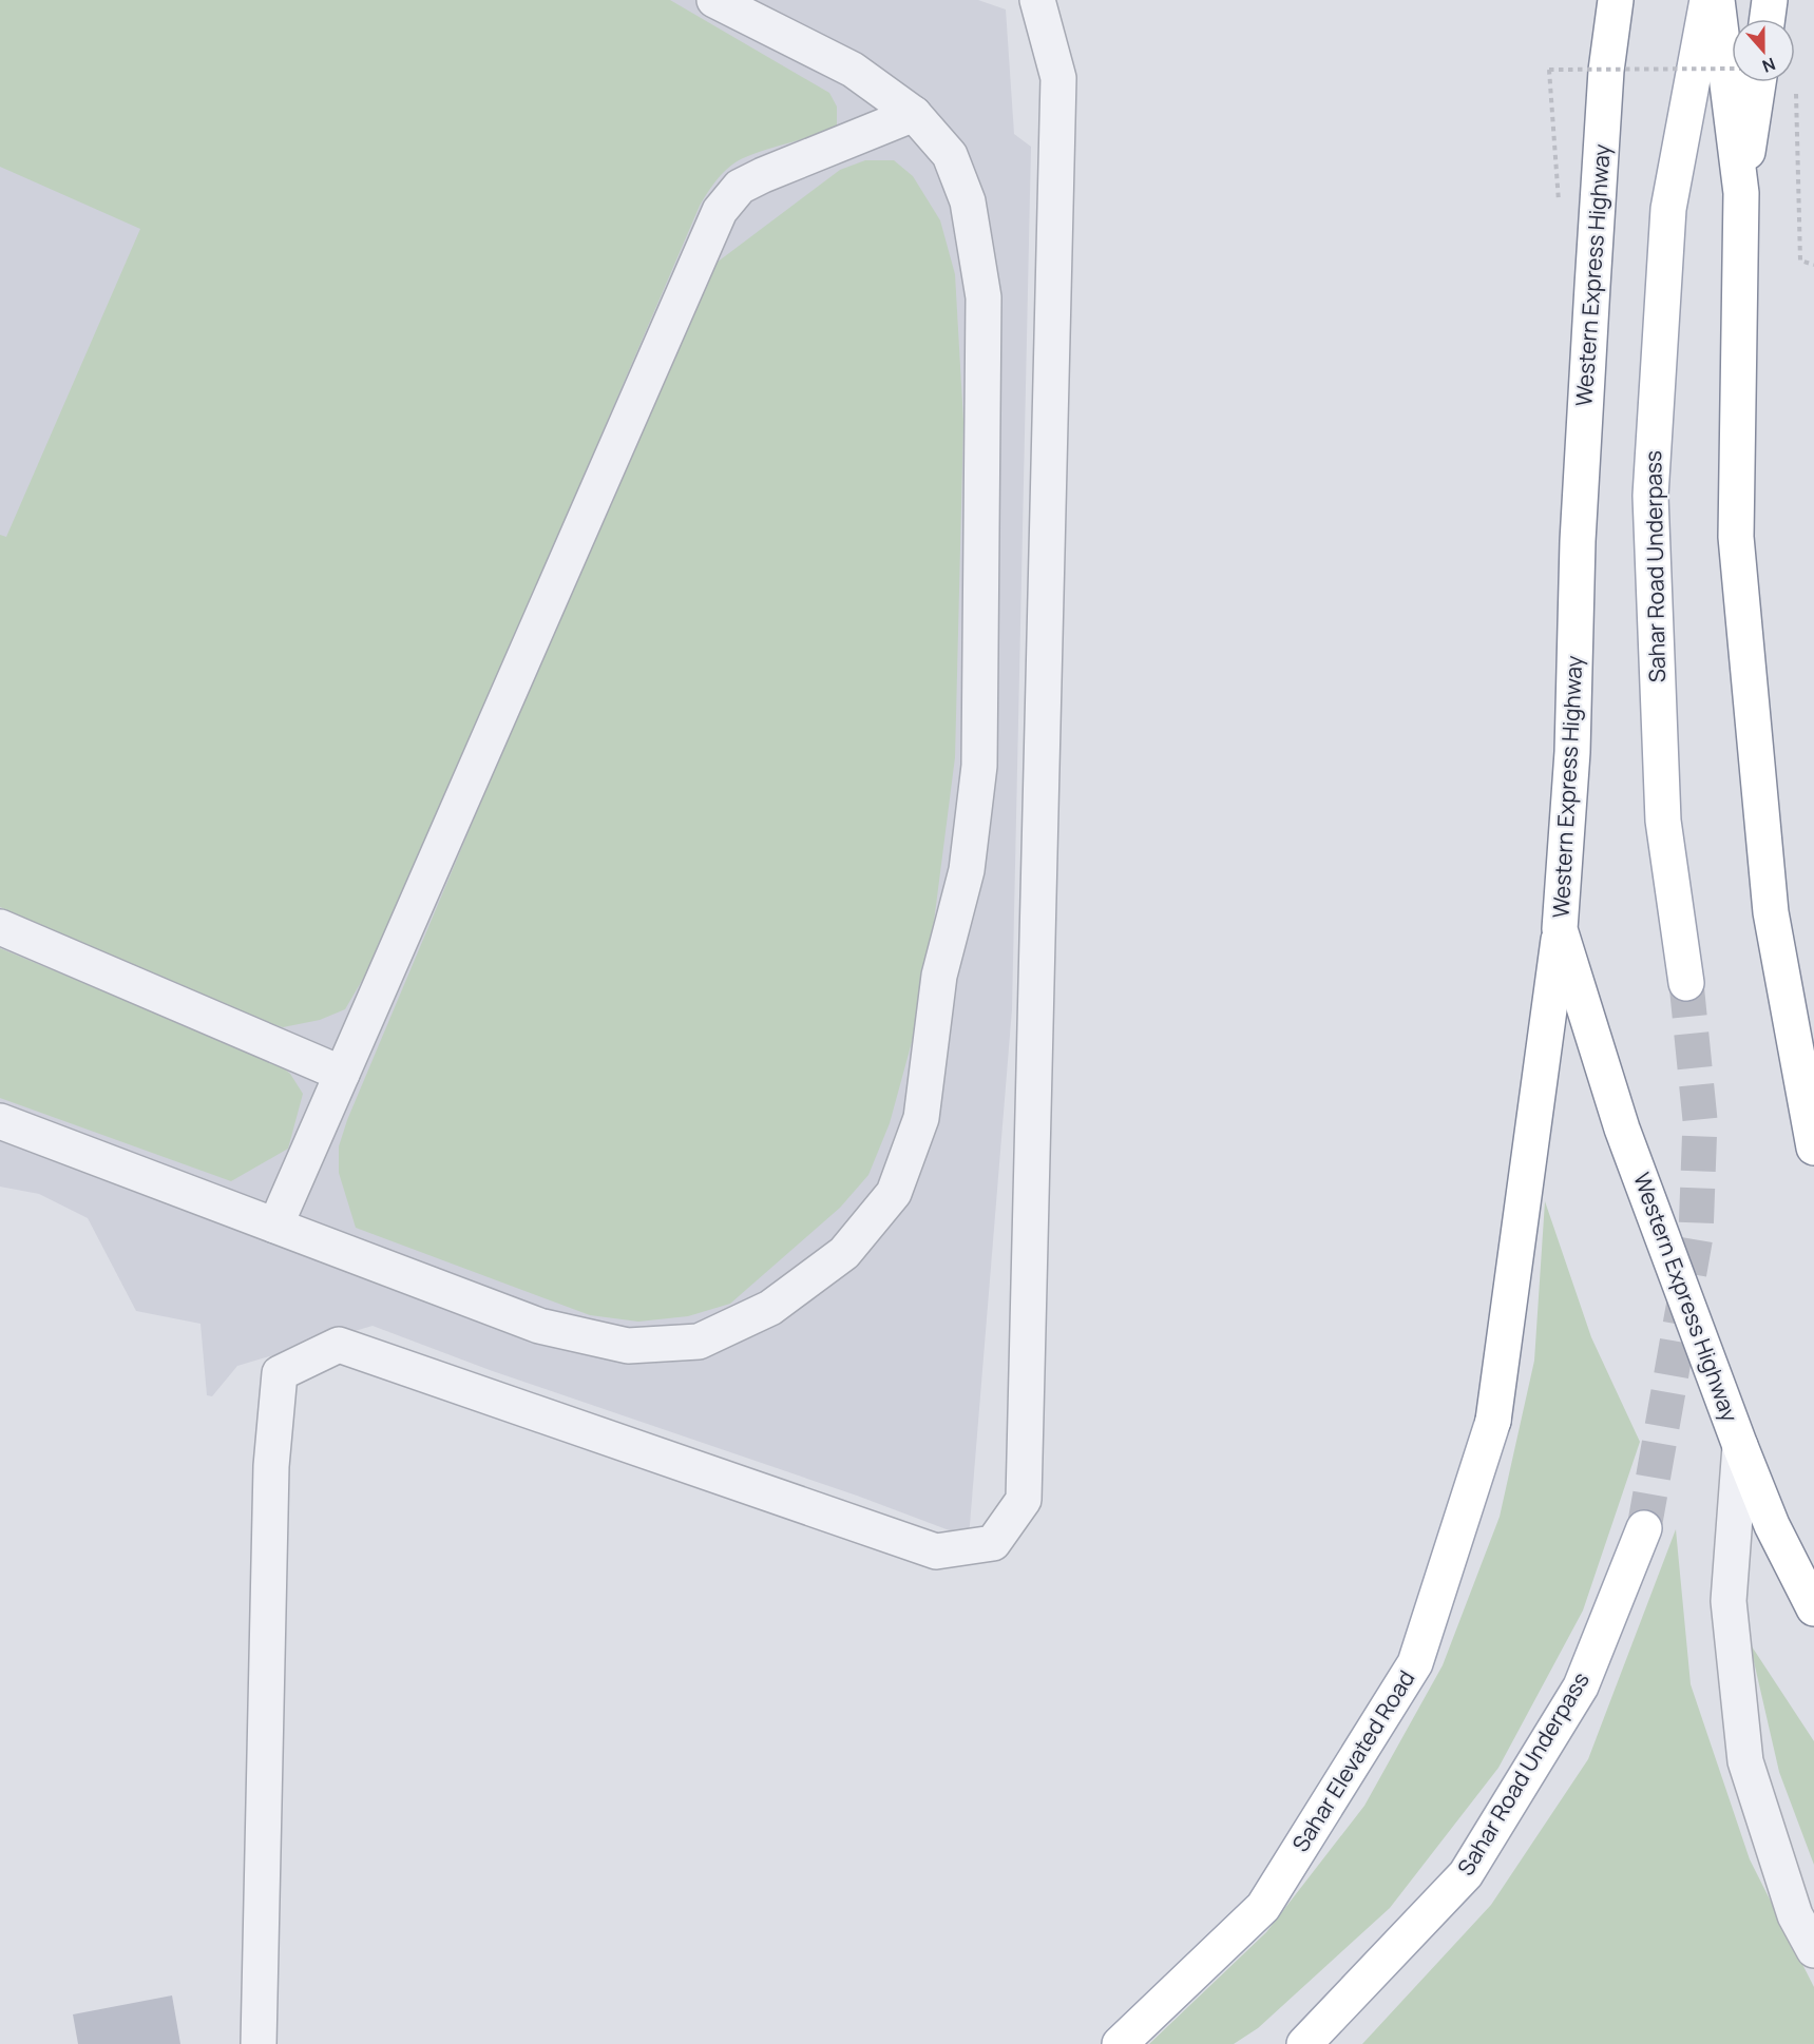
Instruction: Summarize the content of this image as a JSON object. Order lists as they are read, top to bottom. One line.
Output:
{"streets":{"main road":["Western Express Highway","Sahar Road Underpass","Sahar Elevated Road"]},"crossings":[["Western Express Highway","Sahar Elevated Road"]],"north":"bottom"}
